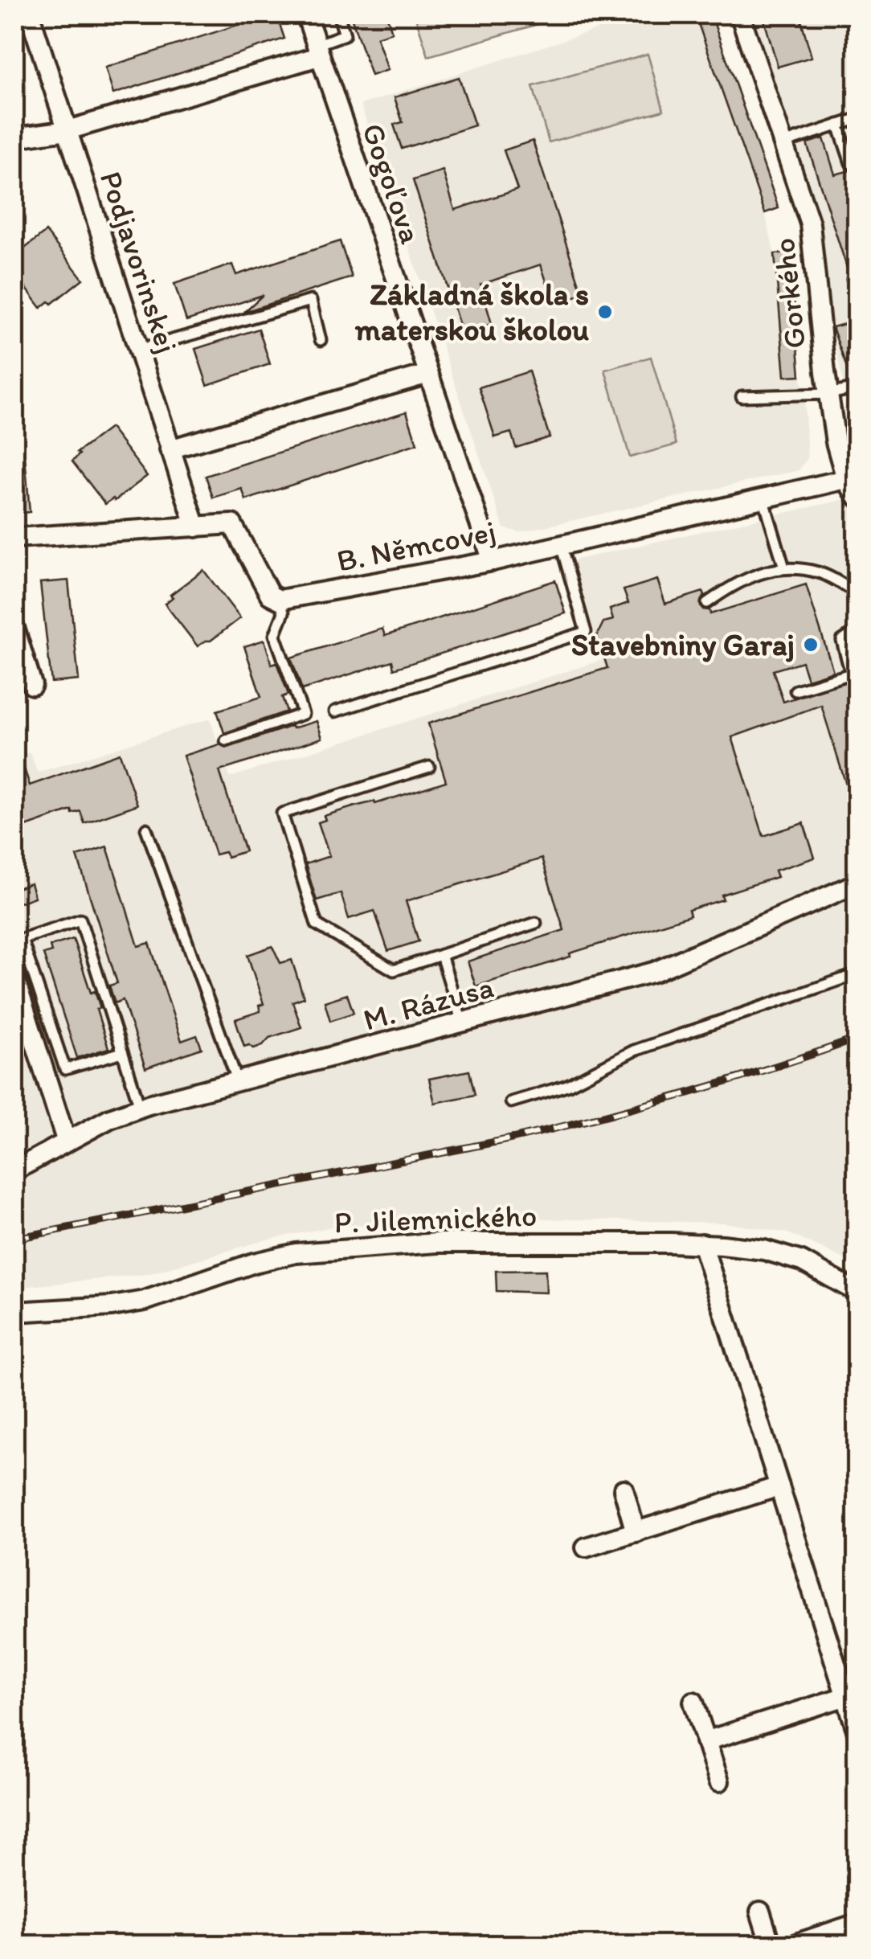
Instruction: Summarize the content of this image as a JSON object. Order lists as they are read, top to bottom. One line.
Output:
{"streets":{"street":["Gogoľova","Podjavorinskej","Gorkého","B. Němcovej","M. Rázusa","P. Jilemnického"]},"crossings":[["Gogoľova","B. Němcovej"],["Gorkého","B. Němcovej"]],"places":["Základná škola s materskou školou","Stavebniny Garaj"]}
